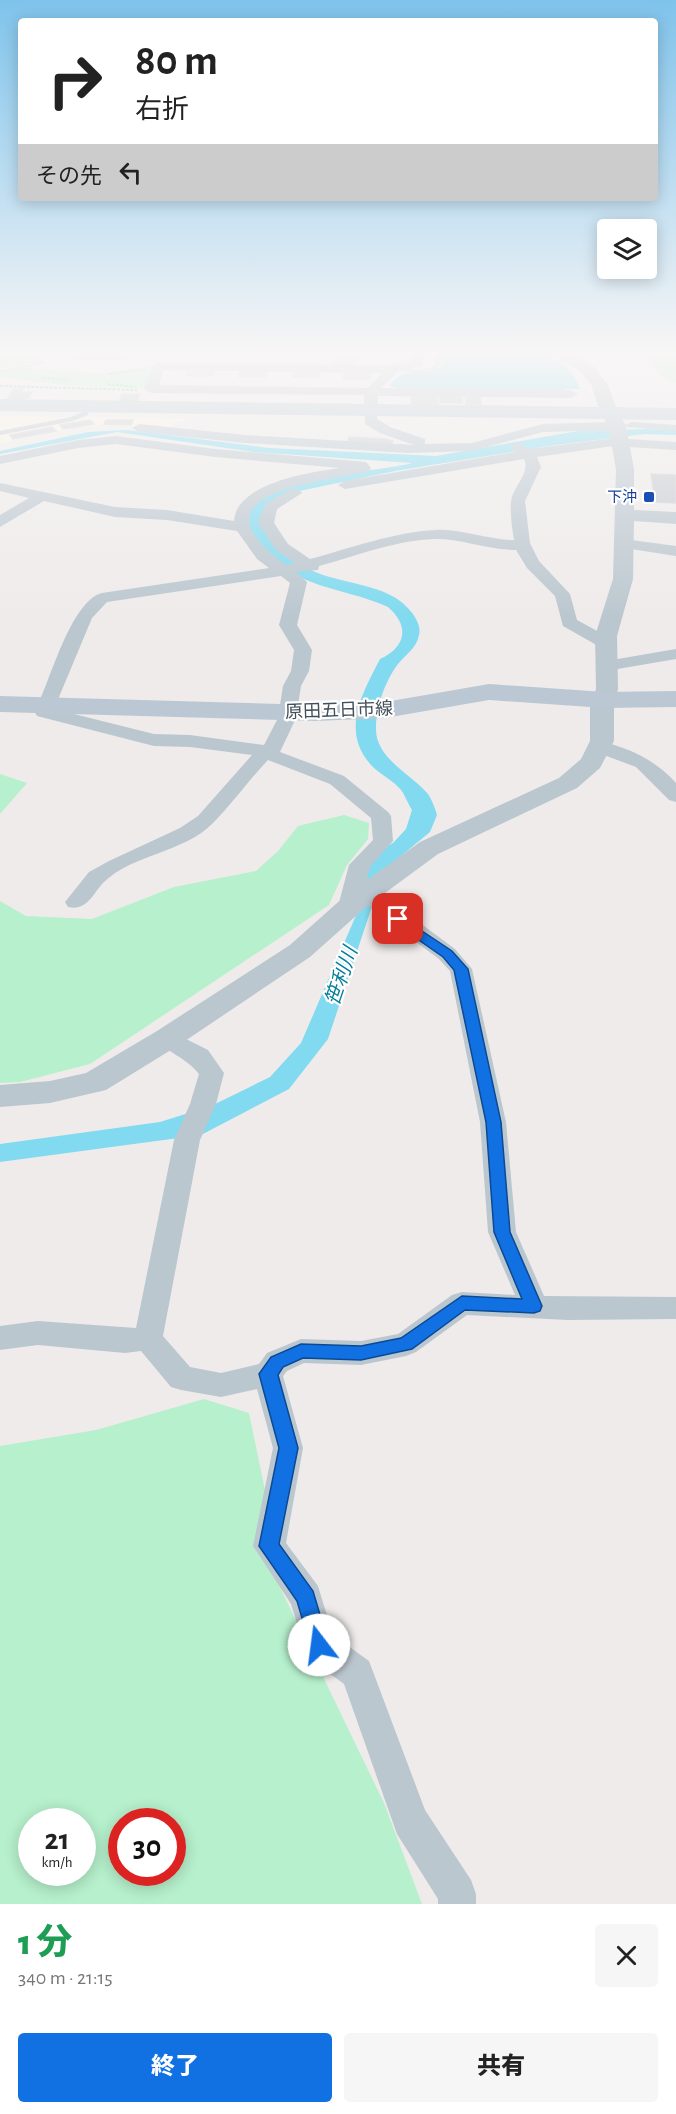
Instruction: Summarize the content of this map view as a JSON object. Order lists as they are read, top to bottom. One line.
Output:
{"streets":{"main road":["原田五日市線"]},"water":["笹利川"],"places":{"transit":["下沖"]},"page":{"turn":["80 m","右折"],"then":"その先","speed":"21 km/h","limit":"30","heading":["1 分","340 m · 21:15"],"buttons":["終了","共有"]}}
